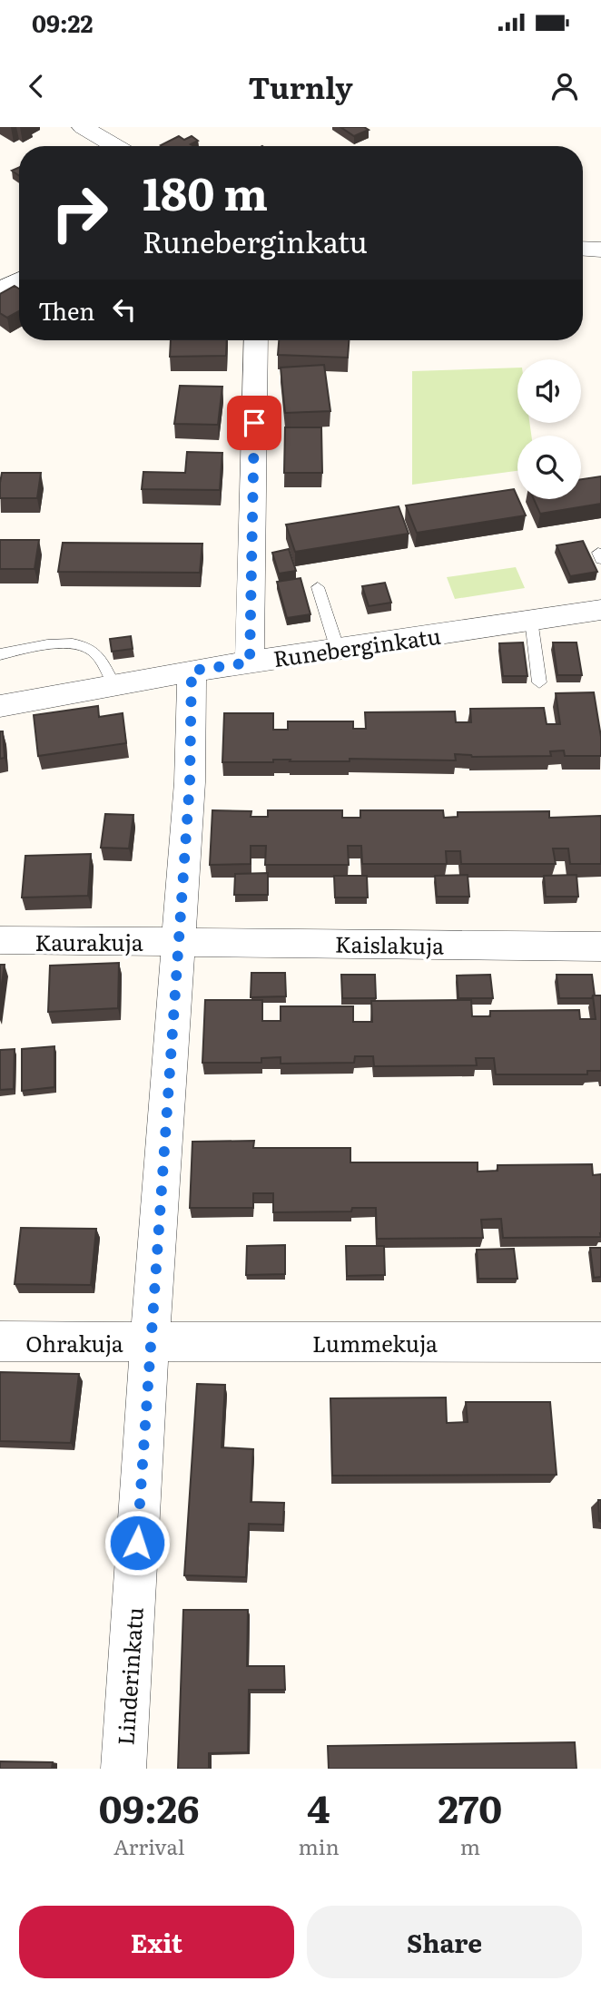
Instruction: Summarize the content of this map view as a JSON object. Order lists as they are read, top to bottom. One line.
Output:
{"streets":{"street":["Runeberginkatu","Kaurakuja","Kaislakuja","Ohrakuja","Lummekuja","Linderinkatu"]},"crossings":[["Runeberginkatu","Linderinkatu"],["Kaurakuja","Kaislakuja"],["Kaurakuja","Linderinkatu"],["Kaislakuja","Linderinkatu"],["Ohrakuja","Lummekuja"],["Ohrakuja","Linderinkatu"],["Lummekuja","Linderinkatu"]],"page":{"status":"09:22","header":"Turnly","turn":["180 m","Runeberginkatu"],"then":"Then","eta":["09:26","Arrival","4","min","270","m"],"buttons":["Exit","Share"]}}
